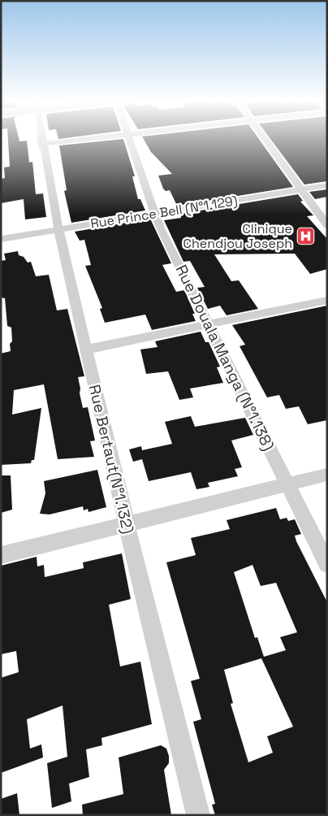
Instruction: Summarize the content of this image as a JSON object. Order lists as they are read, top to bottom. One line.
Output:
{"streets":{"street":["Rue Prince Bell (N°1.129)","Rue Douala Manga (N°1.138)","Rue Bertaut(N°1.132)"]},"crossings":[["Rue Prince Bell (N°1.129)","Rue Douala Manga (N°1.138)"],["Rue Prince Bell (N°1.129)","Rue Bertaut(N°1.132)"]],"places":{"hospital":["Clinique Chendjou Joseph"]}}
